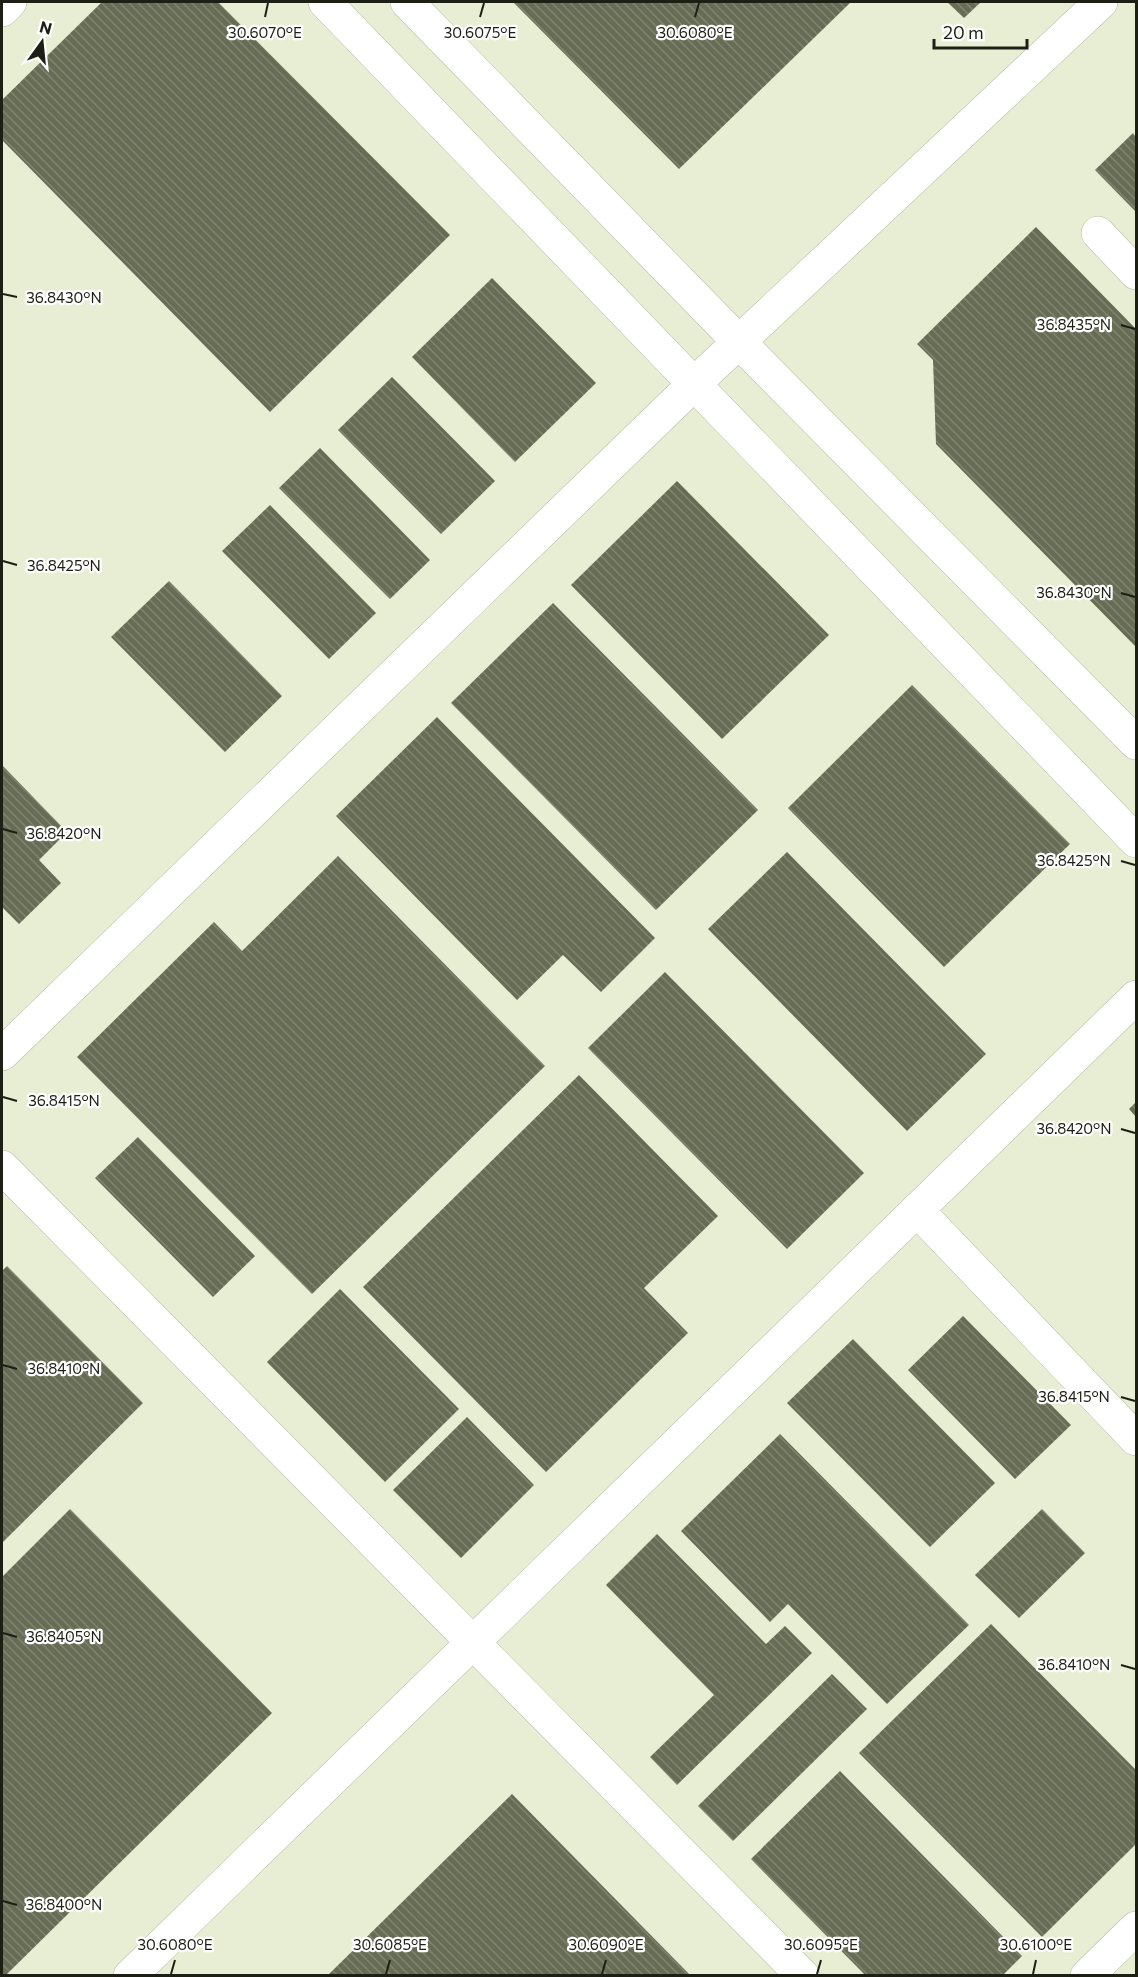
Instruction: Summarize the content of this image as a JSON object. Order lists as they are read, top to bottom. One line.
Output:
{"scale_bar":"20 m","north":"top","coordinates":["30.6070°E","30.6075°E","30.6080°E","36.8430°N","36.8435°N","36.8425°N","36.8420°N","36.8415°N","36.8410°N","36.8405°N","36.8400°N","30.6085°E","30.6090°E","30.6095°E","30.6100°E"]}
